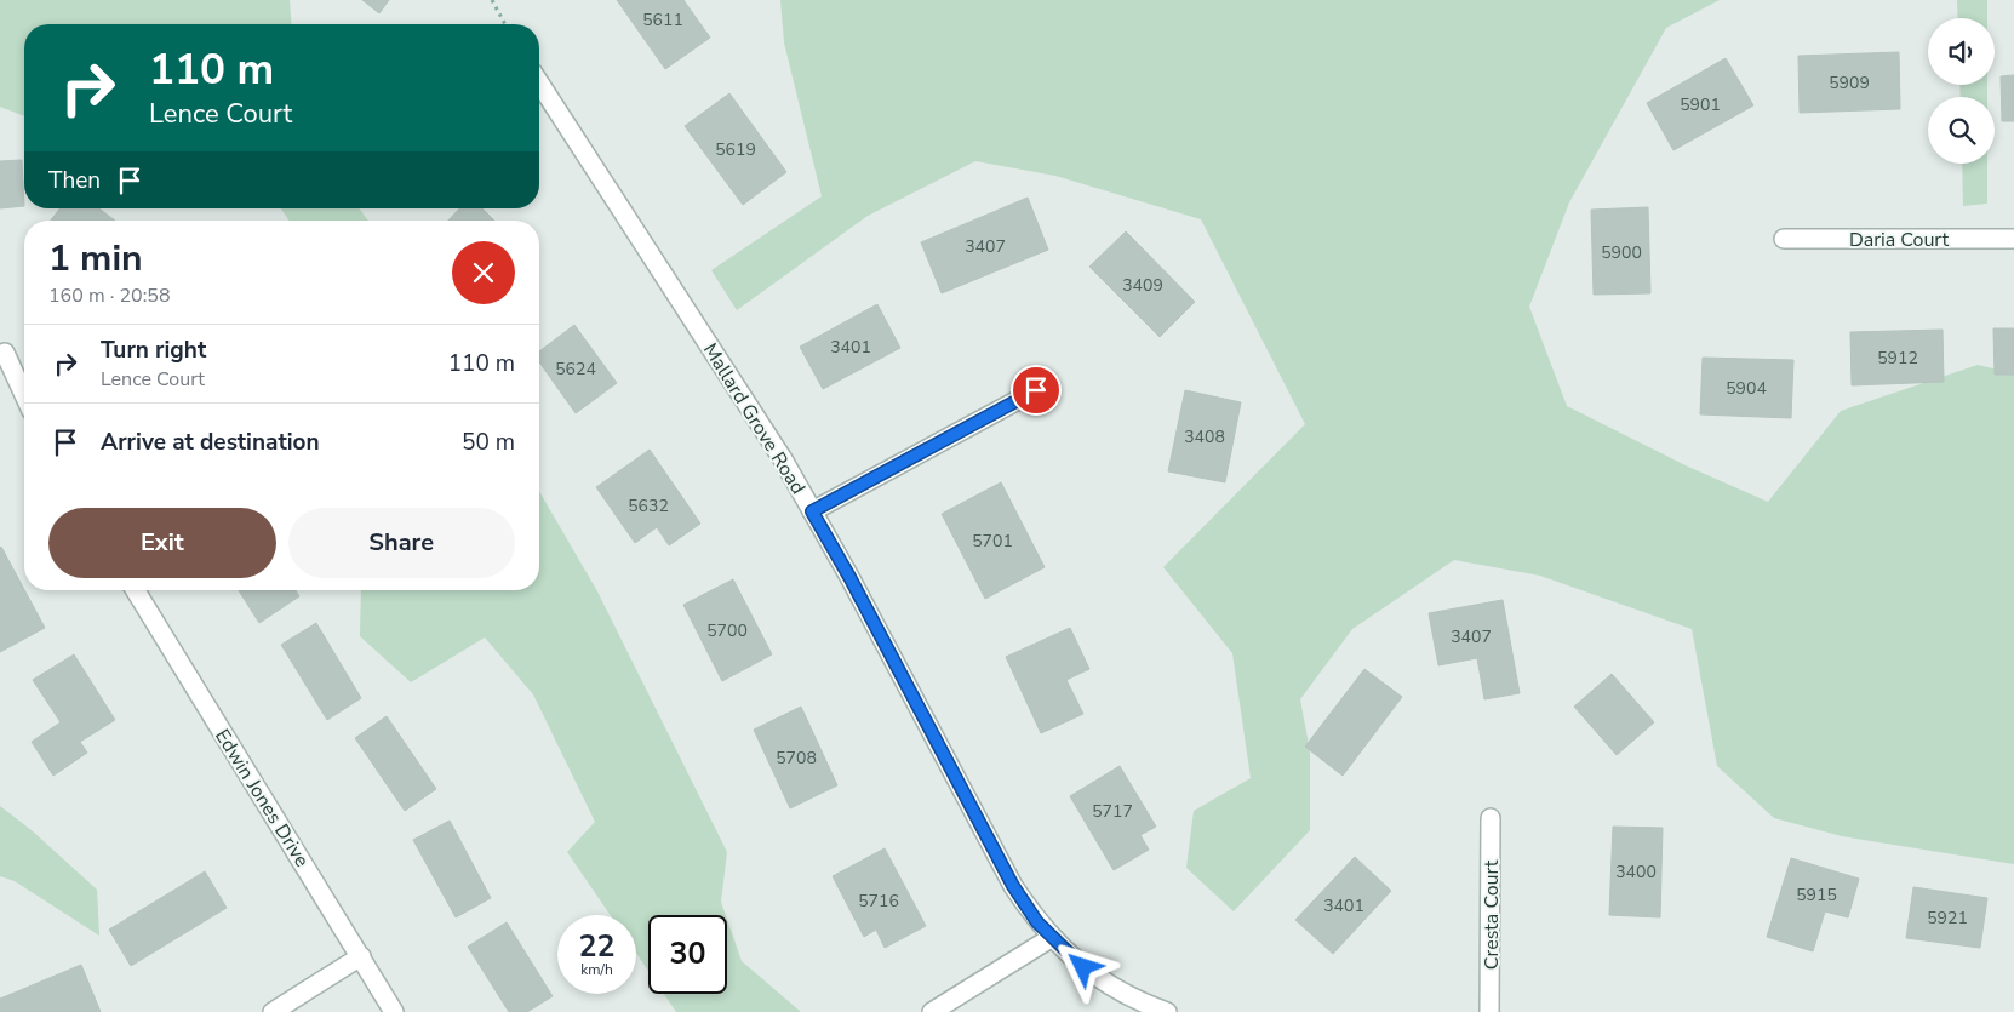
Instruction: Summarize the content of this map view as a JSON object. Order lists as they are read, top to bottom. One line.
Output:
{"streets":{"street":["Daria Court","Mallard Grove Road","Edwin Jones Drive","Cresta Court"]},"house_numbers":["5611","5909","5901","5619","3407","5900","3409","3401","5912","5624","5904","3408","5632","5701","5700","3407","5708","5717","3400","5915","5716","3401","5921"],"page":{"turn":["110 m","Lence Court"],"then":"Then","heading":["1 min","160 m · 20:58"],"list":[{"name":"Turn right","note":"Lence Court","value":"110 m"},{"name":"Arrive at destination","value":"50 m"}],"buttons":["Exit","Share"],"speed":"22 km/h","limit":"30"}}
